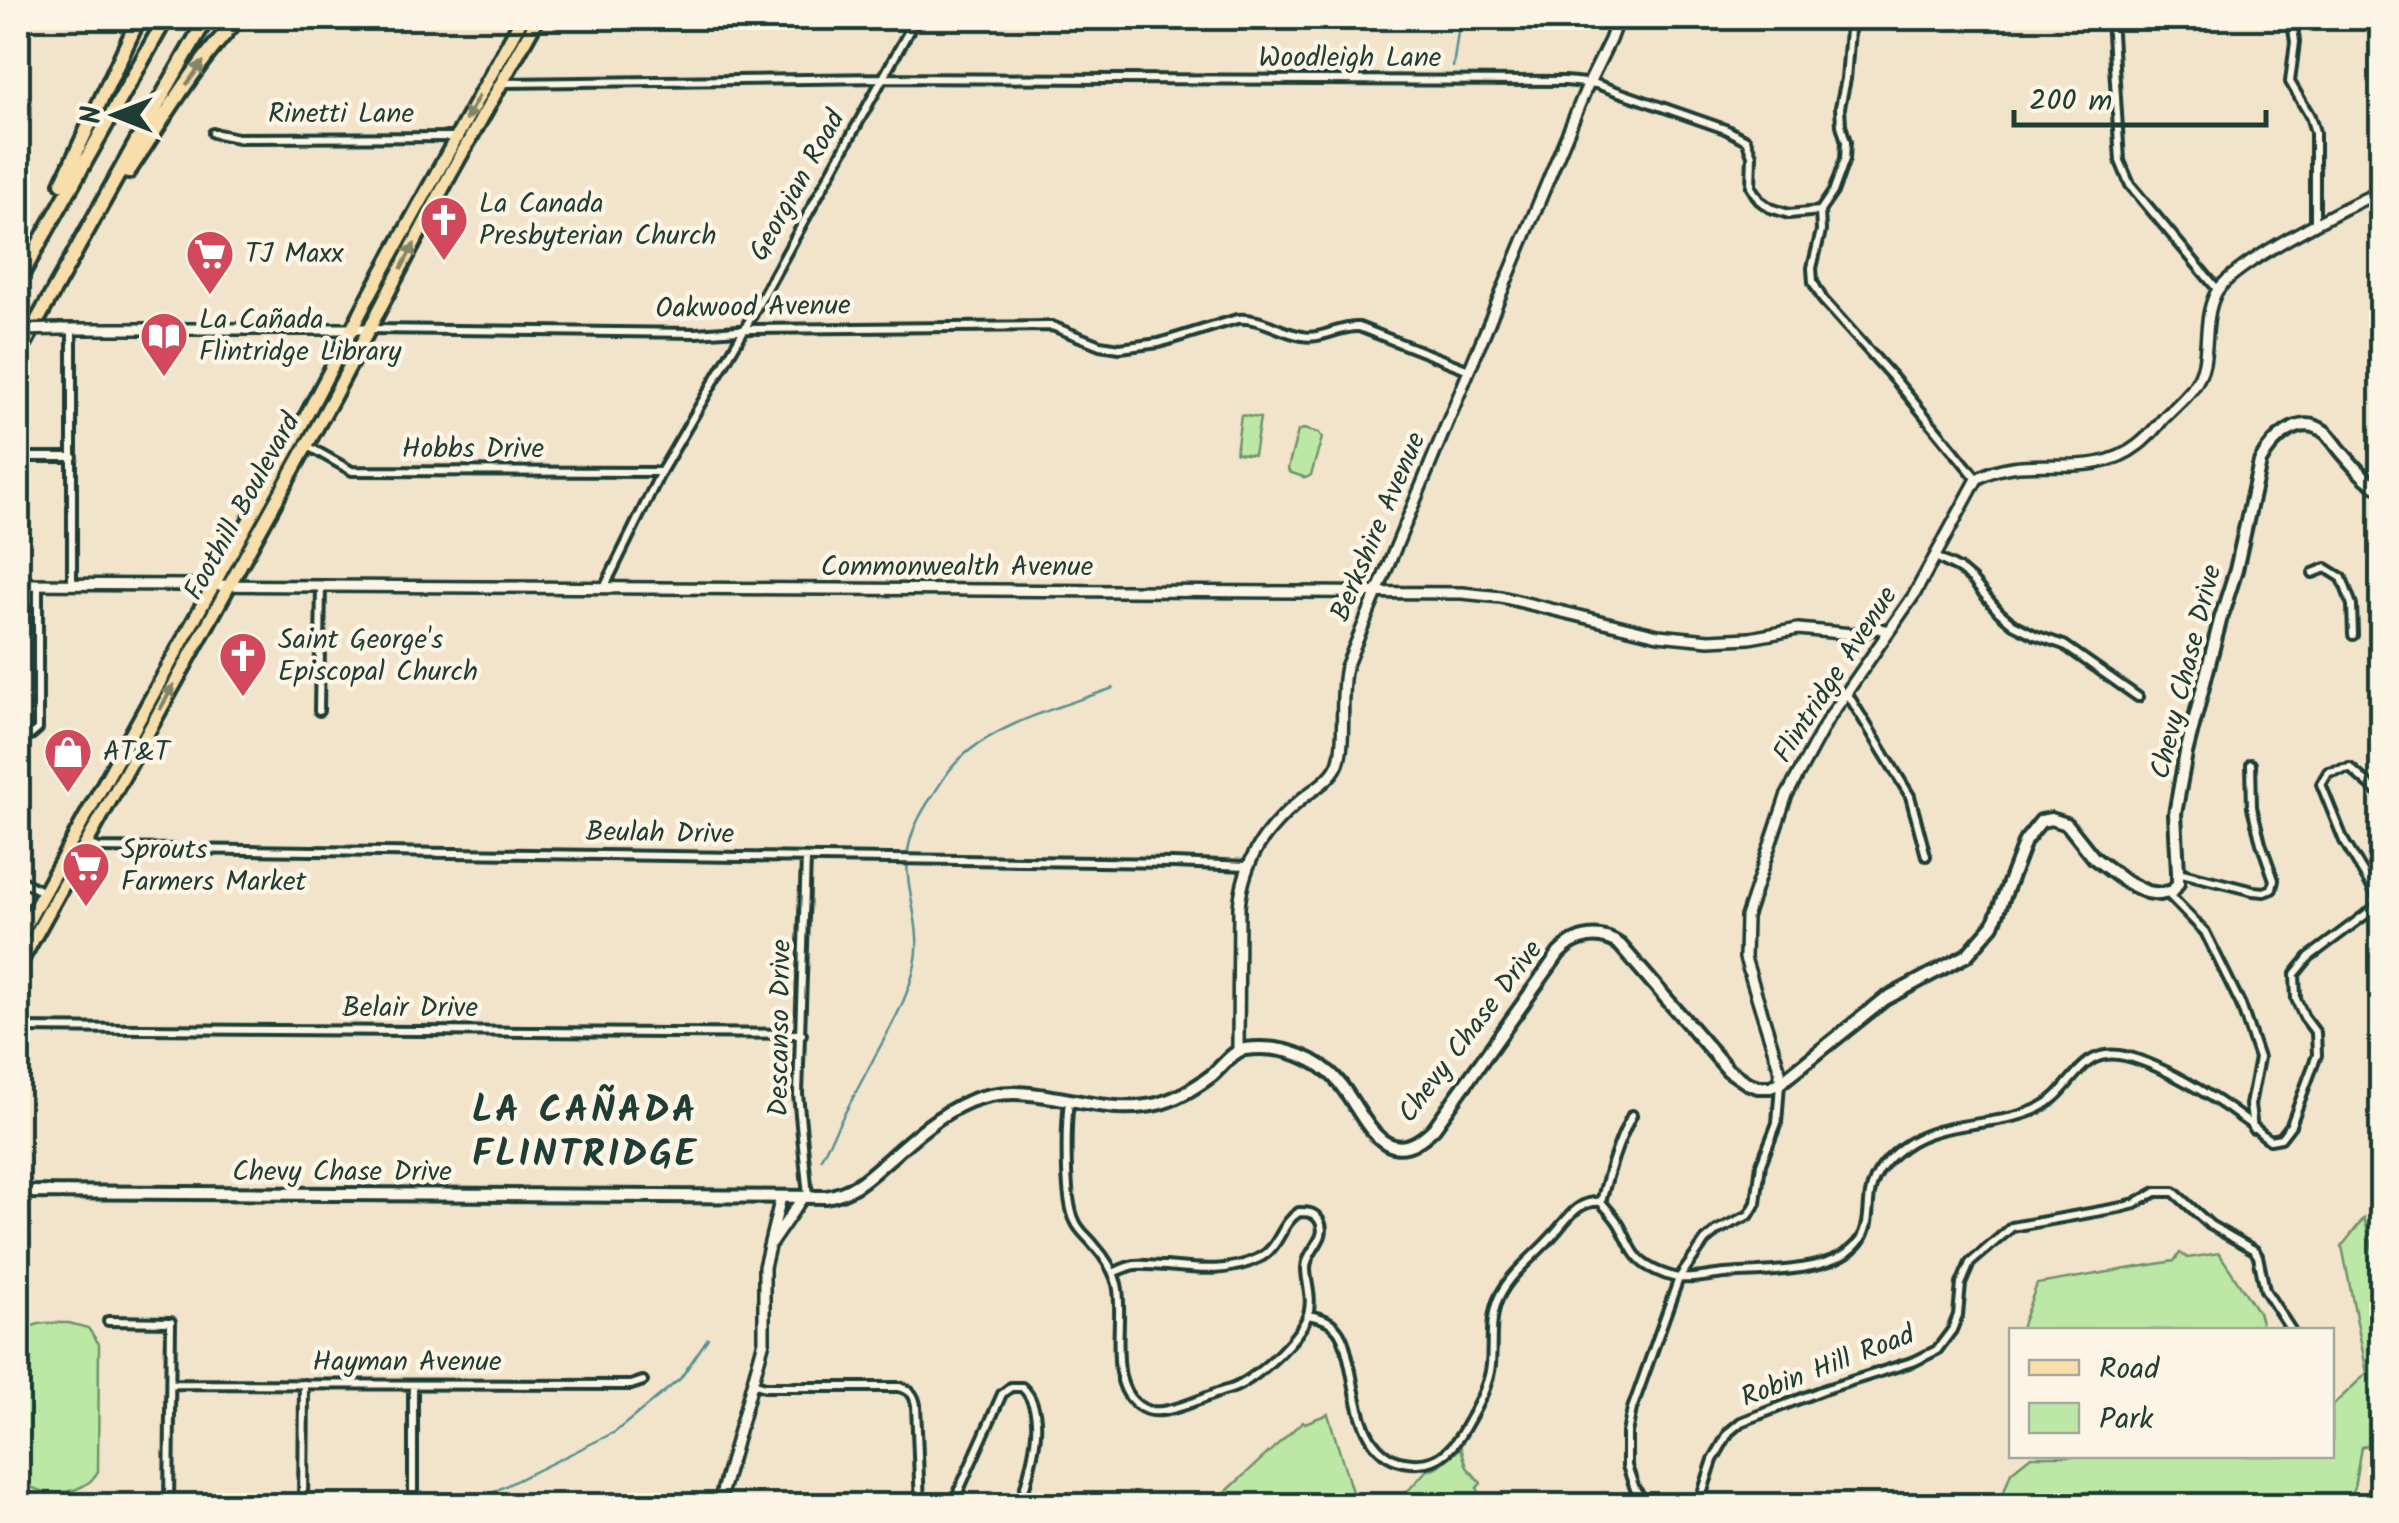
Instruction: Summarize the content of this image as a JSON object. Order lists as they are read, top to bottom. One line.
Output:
{"streets":{"main road":["Foothill Boulevard","Chevy Chase Drive"],"street":["Woodleigh Lane","Rinetti Lane","Georgian Road","Oakwood Avenue","Hobbs Drive","Berkshire Avenue","Commonwealth Avenue","Flintridge Avenue","Beulah Drive","Belair Drive","Descanso Drive","Hayman Avenue","Robin Hill Road"]},"crossings":[["Woodleigh Lane","Georgian Road"],["Woodleigh Lane","Foothill Boulevard"],["Woodleigh Lane","Berkshire Avenue"],["Rinetti Lane","Foothill Boulevard"],["Georgian Road","Oakwood Avenue"],["Georgian Road","Hobbs Drive"],["Georgian Road","Commonwealth Avenue"],["Oakwood Avenue","Foothill Boulevard"],["Oakwood Avenue","Berkshire Avenue"],["Hobbs Drive","Foothill Boulevard"],["Foothill Boulevard","Commonwealth Avenue"],["Foothill Boulevard","Beulah Drive"],["Berkshire Avenue","Commonwealth Avenue"],["Berkshire Avenue","Chevy Chase Drive"],["Berkshire Avenue","Beulah Drive"],["Commonwealth Avenue","Flintridge Avenue"],["Chevy Chase Drive","Flintridge Avenue"],["Chevy Chase Drive","Descanso Drive"],["Beulah Drive","Descanso Drive"],["Belair Drive","Descanso Drive"]],"districts":["LA CAÑADA FLINTRIDGE"],"places":{"church":["La Canada Presbyterian Church","Saint George's Episcopal Church"],"supermarket":["TJ Maxx","Sprouts Farmers Market"],"library":["La Cañada Flintridge Library"],"shop":["AT&T"]},"legend":["Road","Park"],"scale_bar":"200 m","north":"left"}
